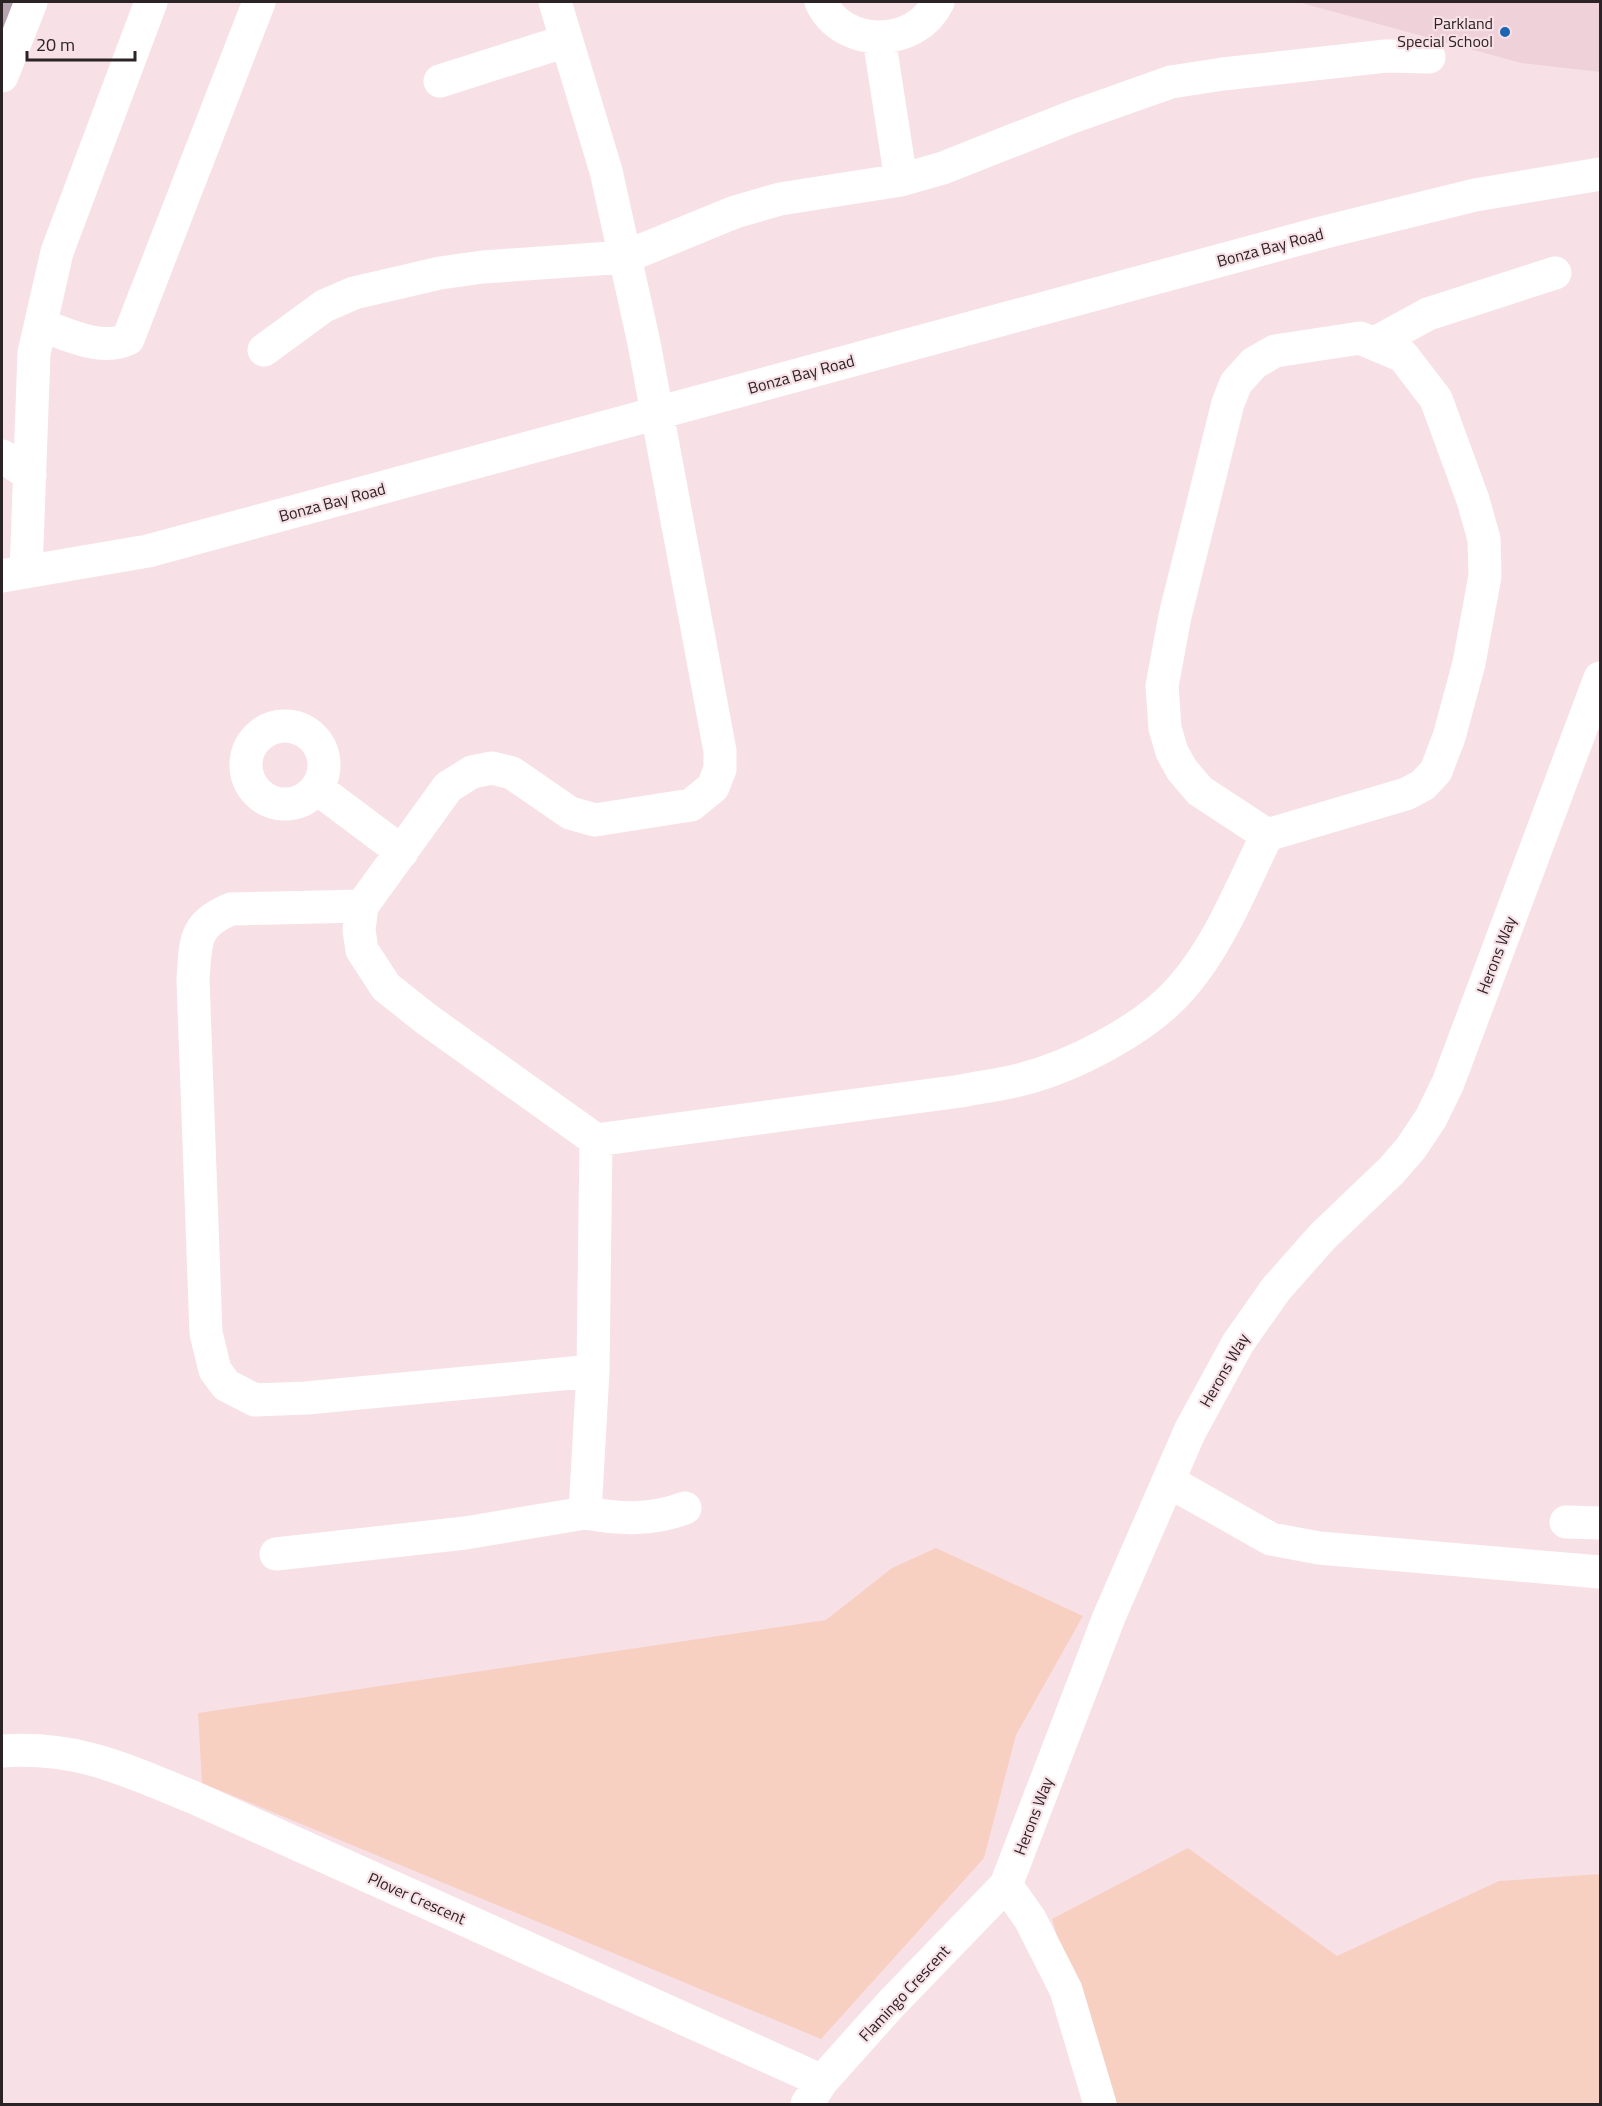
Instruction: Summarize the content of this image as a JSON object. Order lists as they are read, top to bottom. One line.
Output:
{"streets":{"street":["Bonza Bay Road","Herons Way","Plover Crescent","Flamingo Crescent"]},"crossings":[["Herons Way","Flamingo Crescent"],["Plover Crescent","Flamingo Crescent"]],"places":["Parkland Special School"],"scale_bar":"20 m"}
